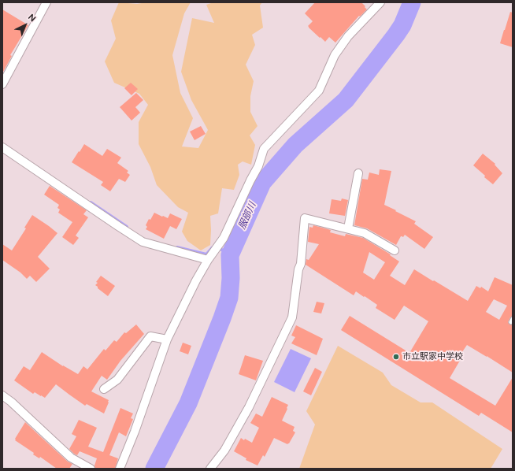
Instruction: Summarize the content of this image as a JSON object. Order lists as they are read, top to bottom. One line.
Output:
{"water":["服部川"],"places":["市立駅家中学校"],"north":"top right"}
